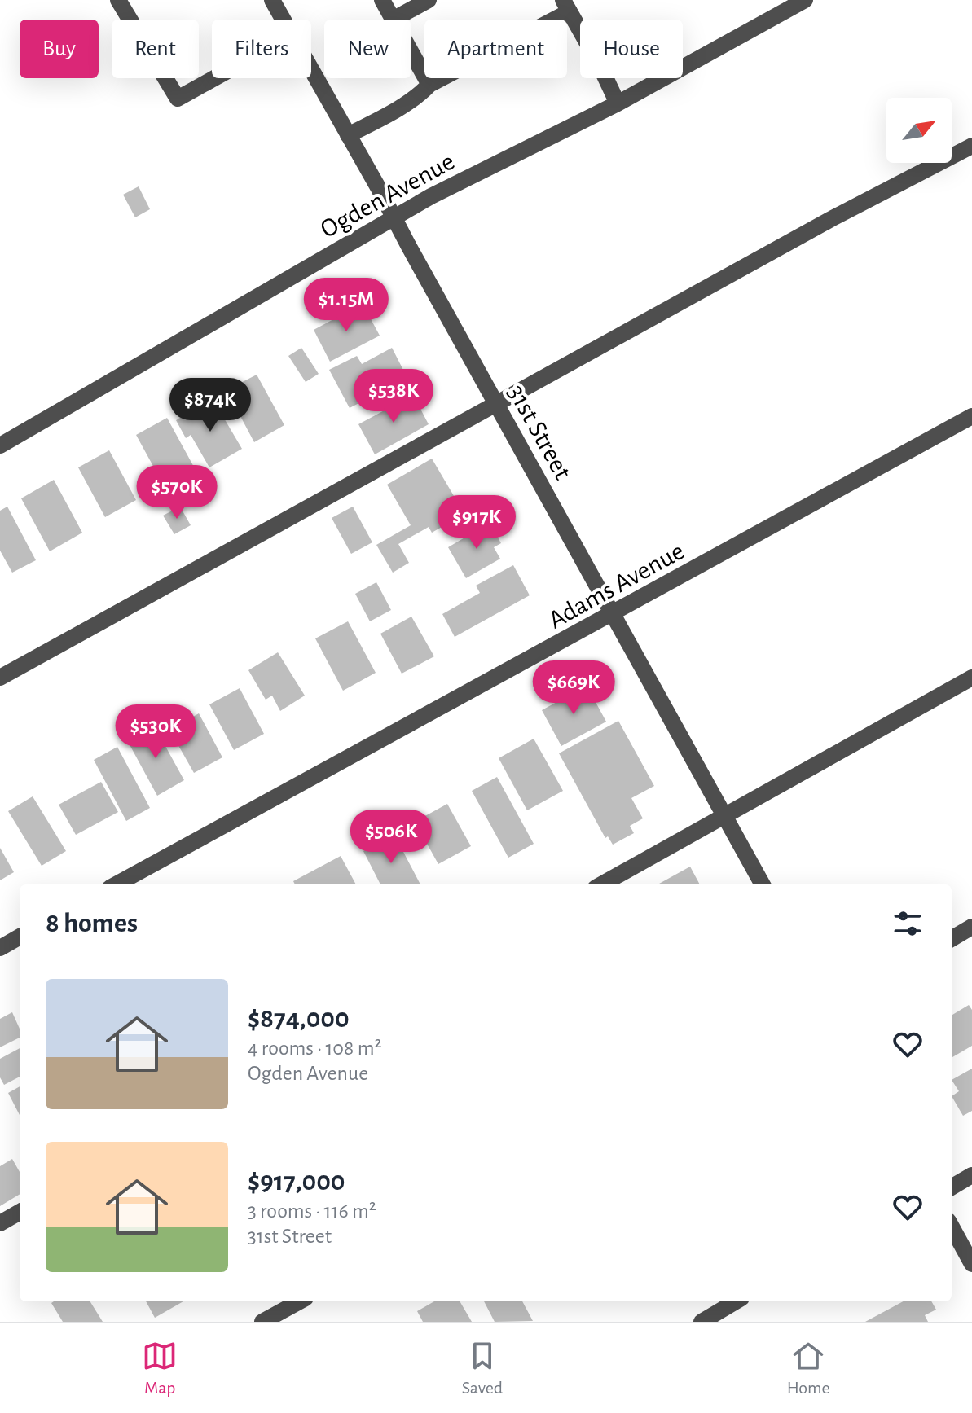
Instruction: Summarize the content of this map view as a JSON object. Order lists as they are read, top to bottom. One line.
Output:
{"streets":{"street":["Ogden Avenue","31st Street","Adams Avenue"]},"crossings":[["Ogden Avenue","31st Street"],["31st Street","Adams Avenue"]],"north":"top right","page":{"chip":["Buy","Rent","Filters","New","Apartment","House"],"price":["$1.15M","$538K","$874K","$570K","$917K","$669K","$530K","$506K"],"heading":"8 homes","list":[{"name":"$874,000","note":"4 rooms · 108 m² · Ogden Avenue"},{"name":"$917,000","note":"3 rooms · 116 m² · 31st Street"}],"tabs":["Map","Saved","Home"]}}
